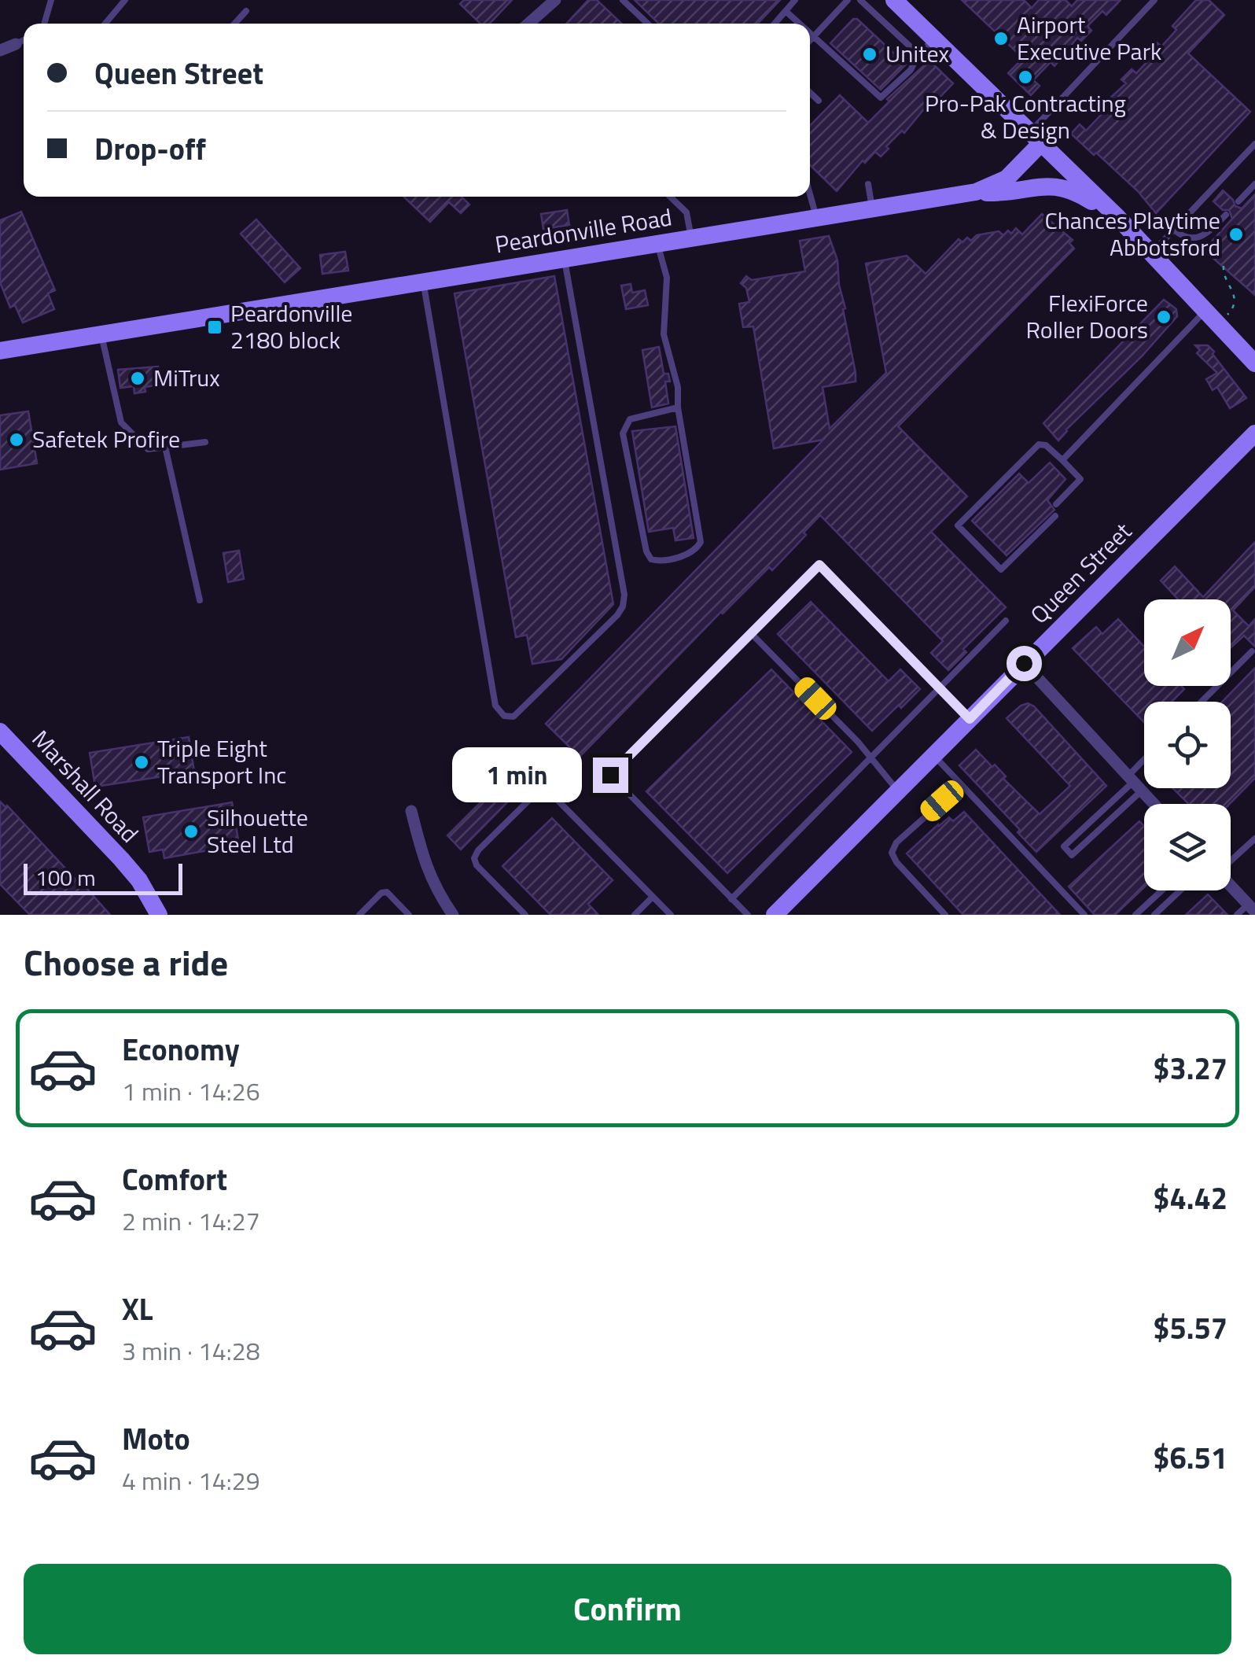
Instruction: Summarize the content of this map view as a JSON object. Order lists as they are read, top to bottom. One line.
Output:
{"streets":{"street":["Peardonville Road","Queen Street","Marshall Road"]},"places":{"other":["Airport Executive Park","Unitex","Pro-Pak Contracting & Design","Chances Playtime Abbotsford","FlexiForce Roller Doors","MiTrux","Safetek Profire","Triple Eight Transport Inc","Silhouette Steel Ltd"],"transit":["Peardonville 2180 block"]},"scale_bar":"100 m","north":"top right","page":{"banner":["Queen Street","Drop-off"],"bubble":"1 min","scale":"100 m","heading":"Choose a ride","list":[{"name":"Economy","note":"1 min · 14:26","value":"$3.27"},{"name":"Comfort","note":"2 min · 14:27","value":"$4.42"},{"name":"XL","note":"3 min · 14:28","value":"$5.57"},{"name":"Moto","note":"4 min · 14:29","value":"$6.51"}],"buttons":"Confirm"}}
